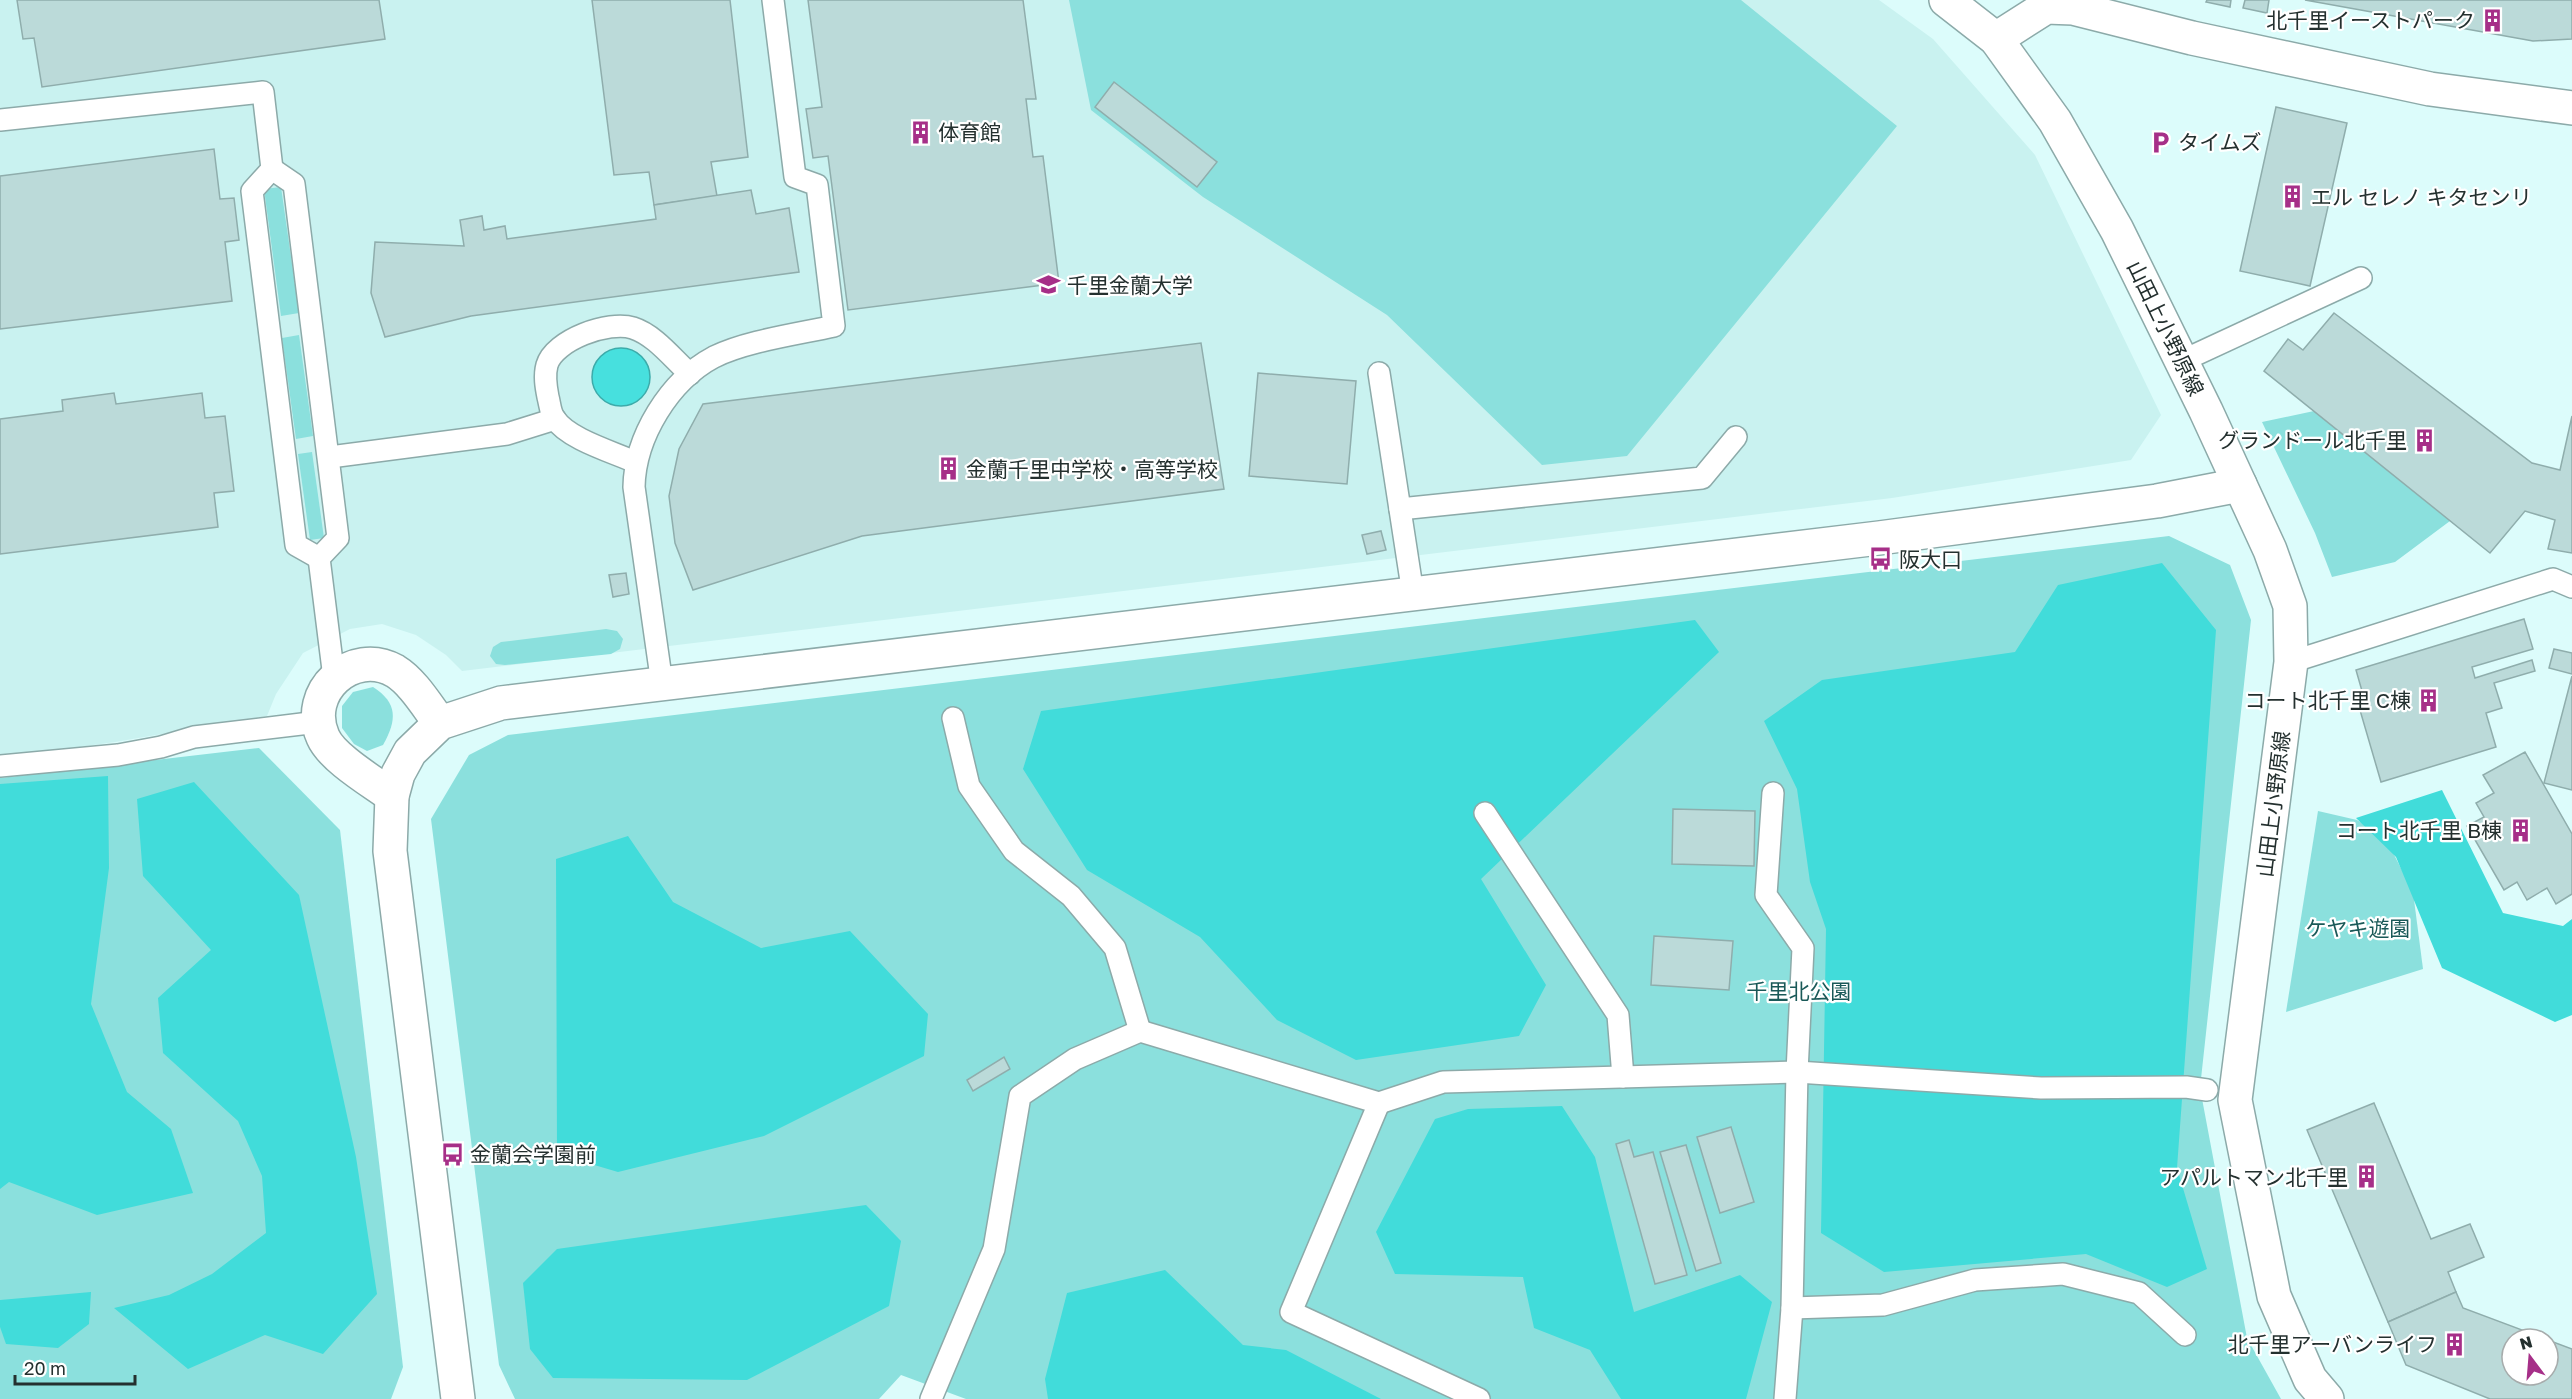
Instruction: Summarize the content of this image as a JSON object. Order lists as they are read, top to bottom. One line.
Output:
{"streets":{"street":["山田上小野原線"]},"parks":["ケヤキ遊園","千里北公園"],"places":{"building":["北千里イーストパーク","体育館","エル セレノ キタセンリ","グランドール北千里","金蘭千里中学校・高等学校","コート北千里 C棟","コート北千里 B棟","アパルトマン北千里","北千里アーバンライフ"],"parking":["タイムズ"],"school or university":["千里金蘭大学"],"bus stop":["阪大口","金蘭会学園前"]},"scale_bar":"20 m","north":"top"}
